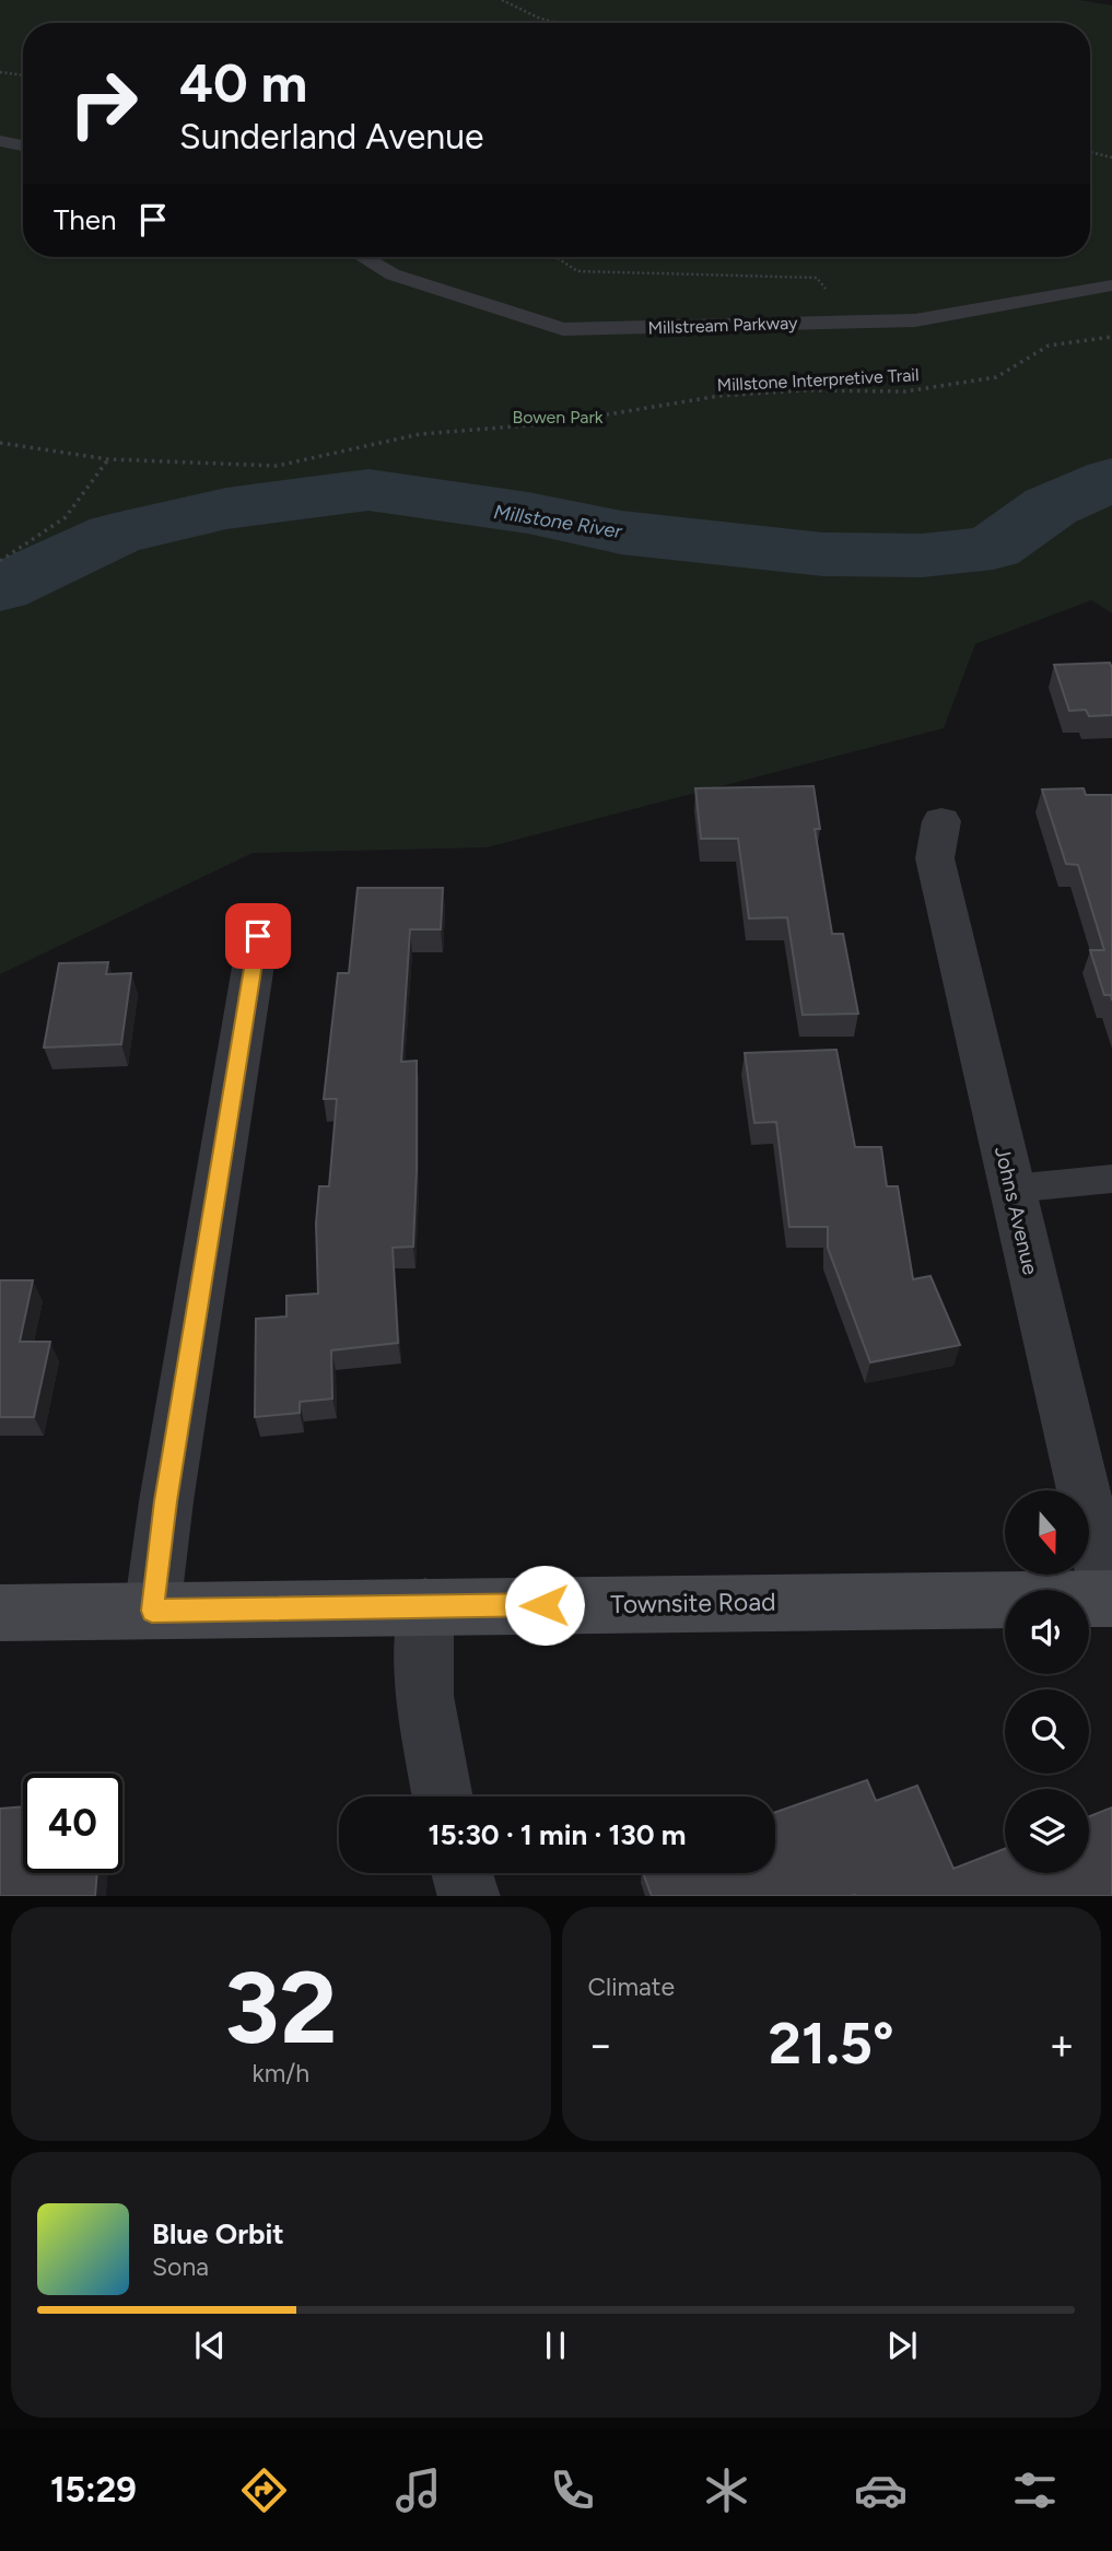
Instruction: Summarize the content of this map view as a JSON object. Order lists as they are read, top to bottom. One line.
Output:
{"streets":{"street":["Johns Avenue","Townsite Road"],"lane":["Millstream Parkway"],"path":["Millstone Interpretive Trail"]},"crossings":[["Johns Avenue","Townsite Road"]],"water":["Millstone River"],"parks":["Bowen Park"],"north":"bottom","page":{"turn":["40 m","Sunderland Avenue"],"then":"Then","limit":"40","trip":"15:30 · 1 min · 130 m","tile":[["32","km/h"],"Climate"],"heat":["−","21.5°","+"],"song":["Blue Orbit","Sona"],"tabs":"15:29"}}
